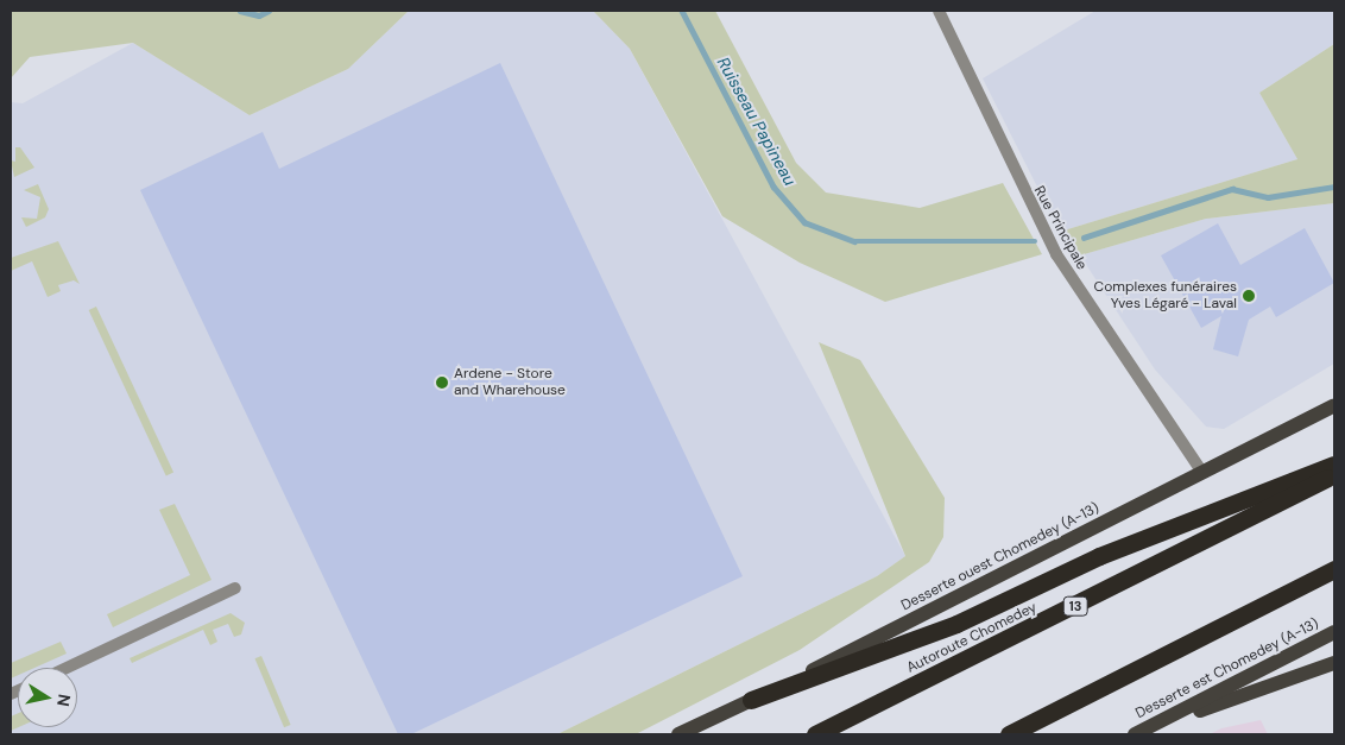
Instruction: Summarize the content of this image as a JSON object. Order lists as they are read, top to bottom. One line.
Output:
{"streets":{"highway":["13","Autoroute Chomedey"],"main road":["Desserte ouest Chomedey (A-13)","Desserte est Chomedey (A-13)"],"street":["Rue Principale"]},"crossings":[["Rue Principale","Desserte ouest Chomedey (A-13)"]],"water":["Ruisseau Papineau"],"places":["Complexes funéraires Yves Légaré - Laval","Ardene - Store and Wharehouse"],"north":"right"}
